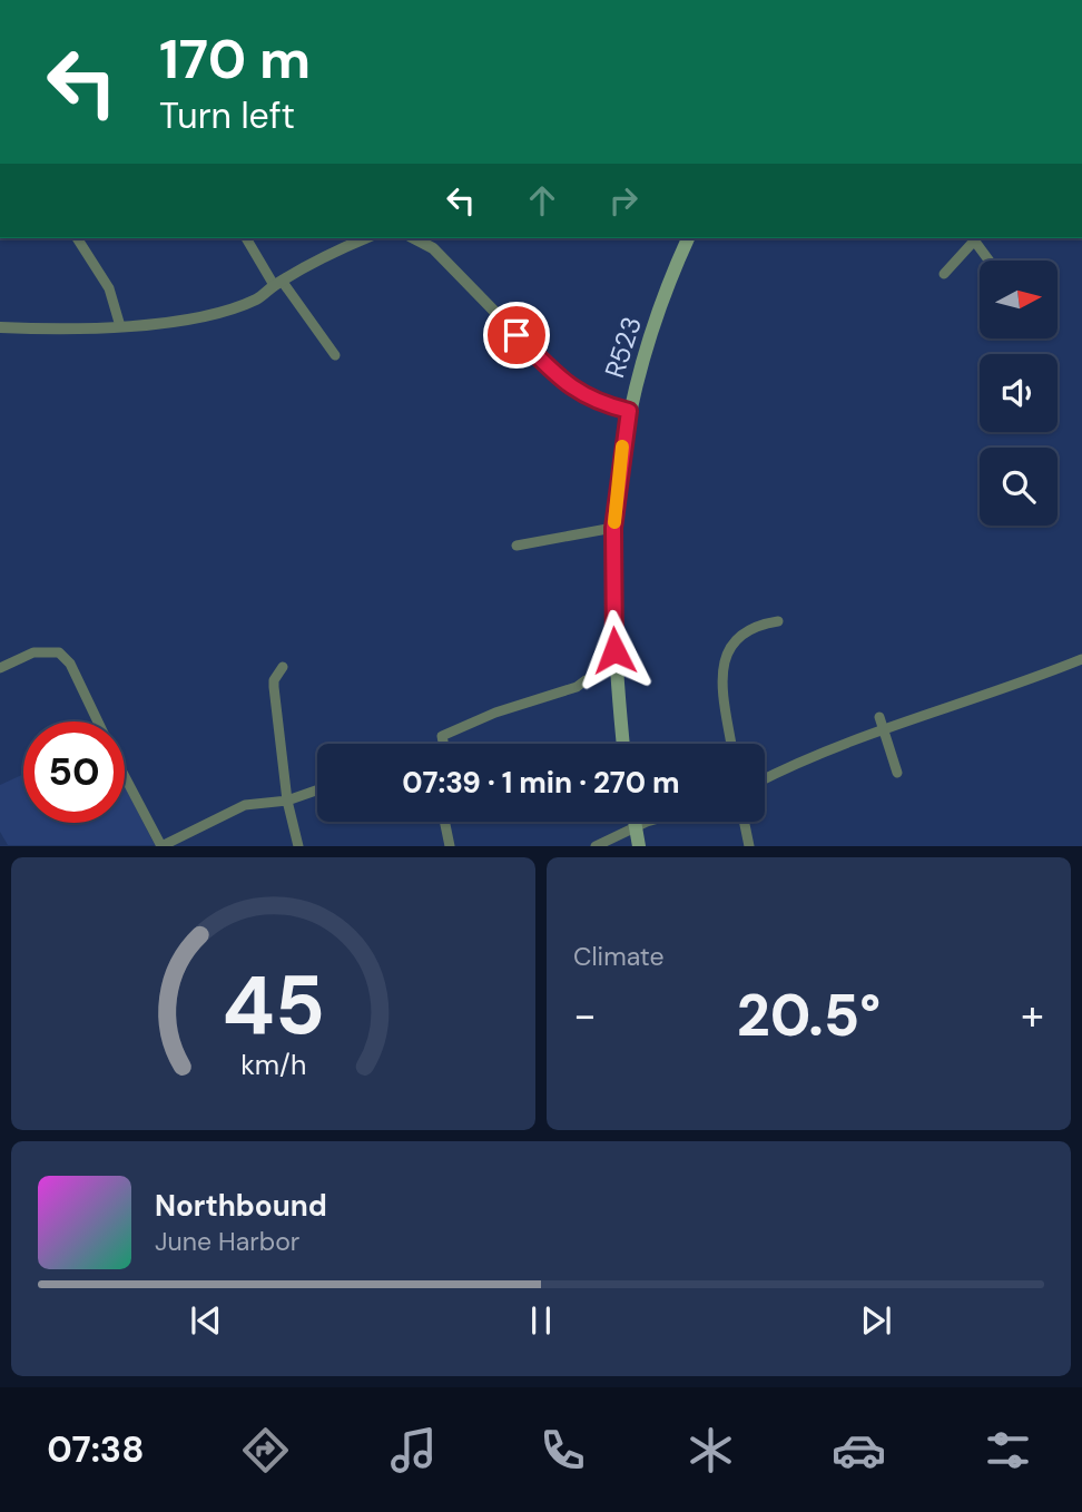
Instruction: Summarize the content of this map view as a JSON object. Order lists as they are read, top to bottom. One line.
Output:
{"streets":{"main road":["R523"]},"north":"right","page":{"turn":["170 m","Turn left"],"limit":"50","trip":"07:39 · 1 min · 270 m","tile":"Climate","heat":["−","20.5°","+"],"song":["Northbound","June Harbor"],"tabs":"07:38","gauge":["45","km/h"]}}
